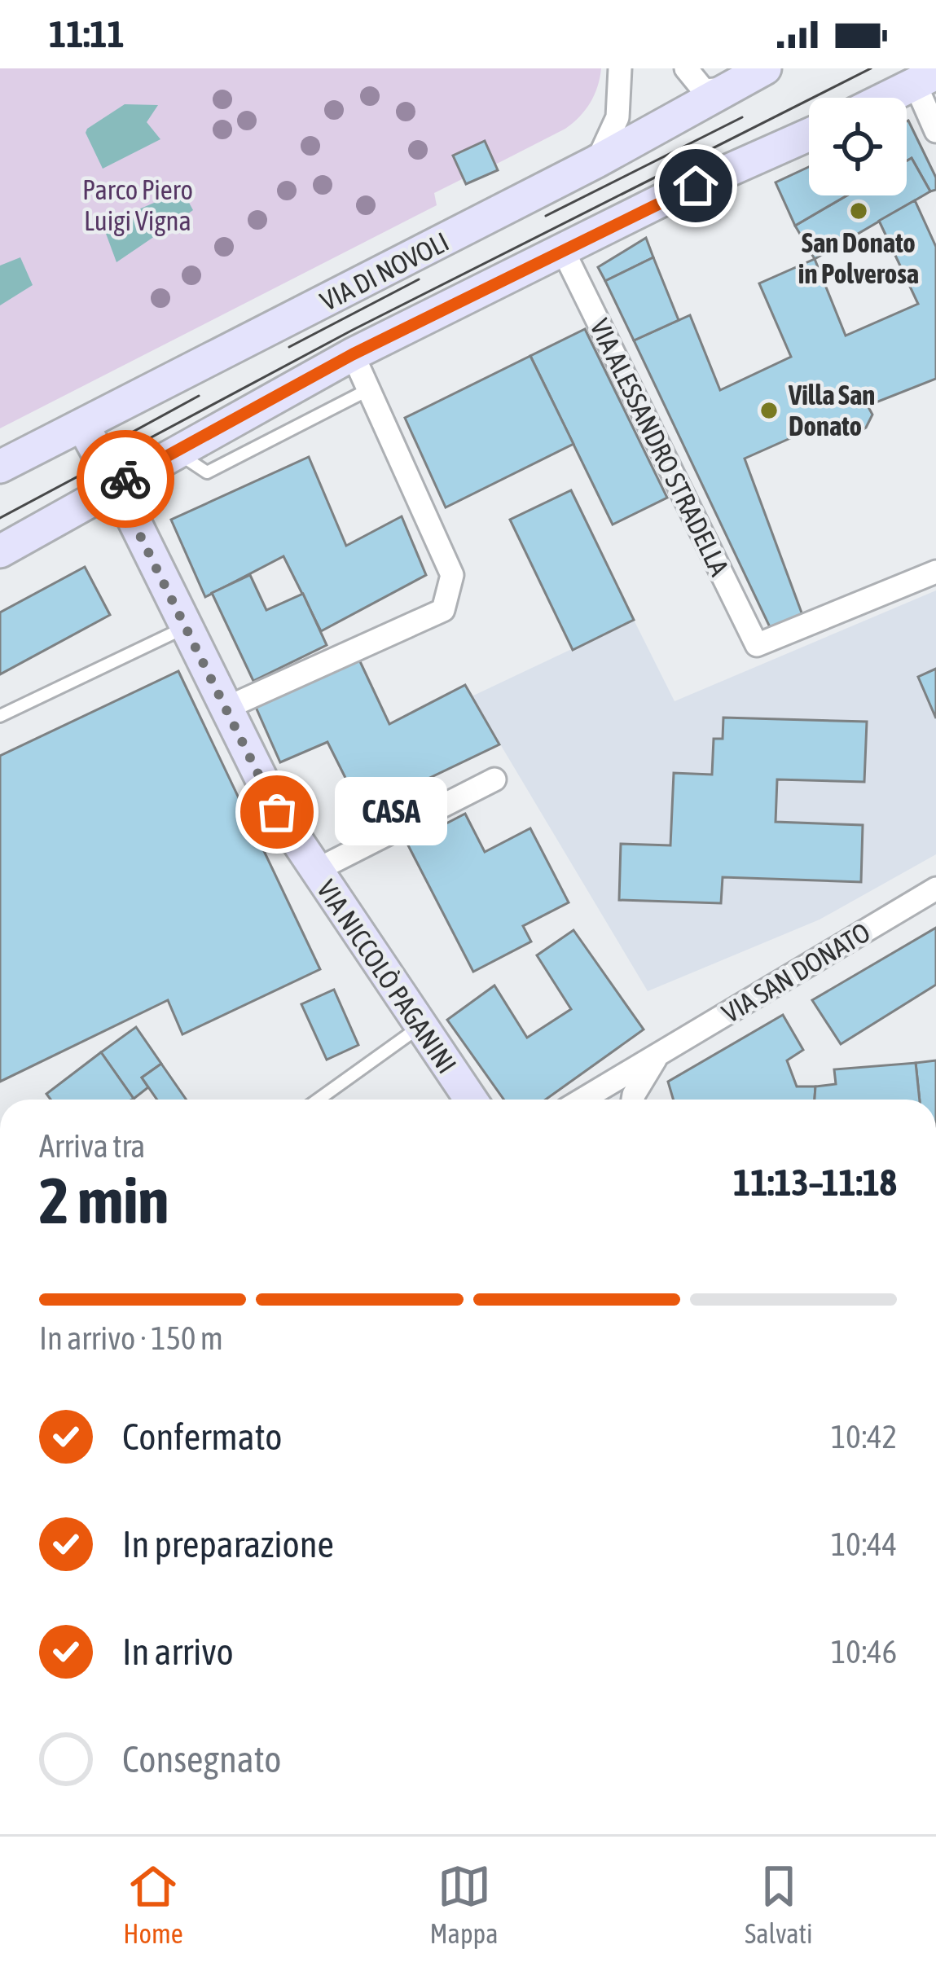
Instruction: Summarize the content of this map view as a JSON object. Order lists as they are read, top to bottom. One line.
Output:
{"streets":{"street":["VIA DI NOVOLI","VIA ALESSANDRO STRADELLA","VIA SAN DONATO","VIA NICCOLÒ PAGANINI"]},"crossings":[["VIA DI NOVOLI","VIA NICCOLÒ PAGANINI"]],"parks":["Parco Piero Luigi Vigna"],"places":["San Donato in Polverosa","Villa San Donato","CASA"],"page":{"status":"11:11","bubble":"CASA","heading":["2 min","Arriva tra","11:13–11:18"],"bar":"In arrivo · 150 m","list":[["Confermato","10:42"],["In preparazione","10:44"],["In arrivo","10:46"],"Consegnato"],"tabs":["Home","Mappa","Salvati"]}}
